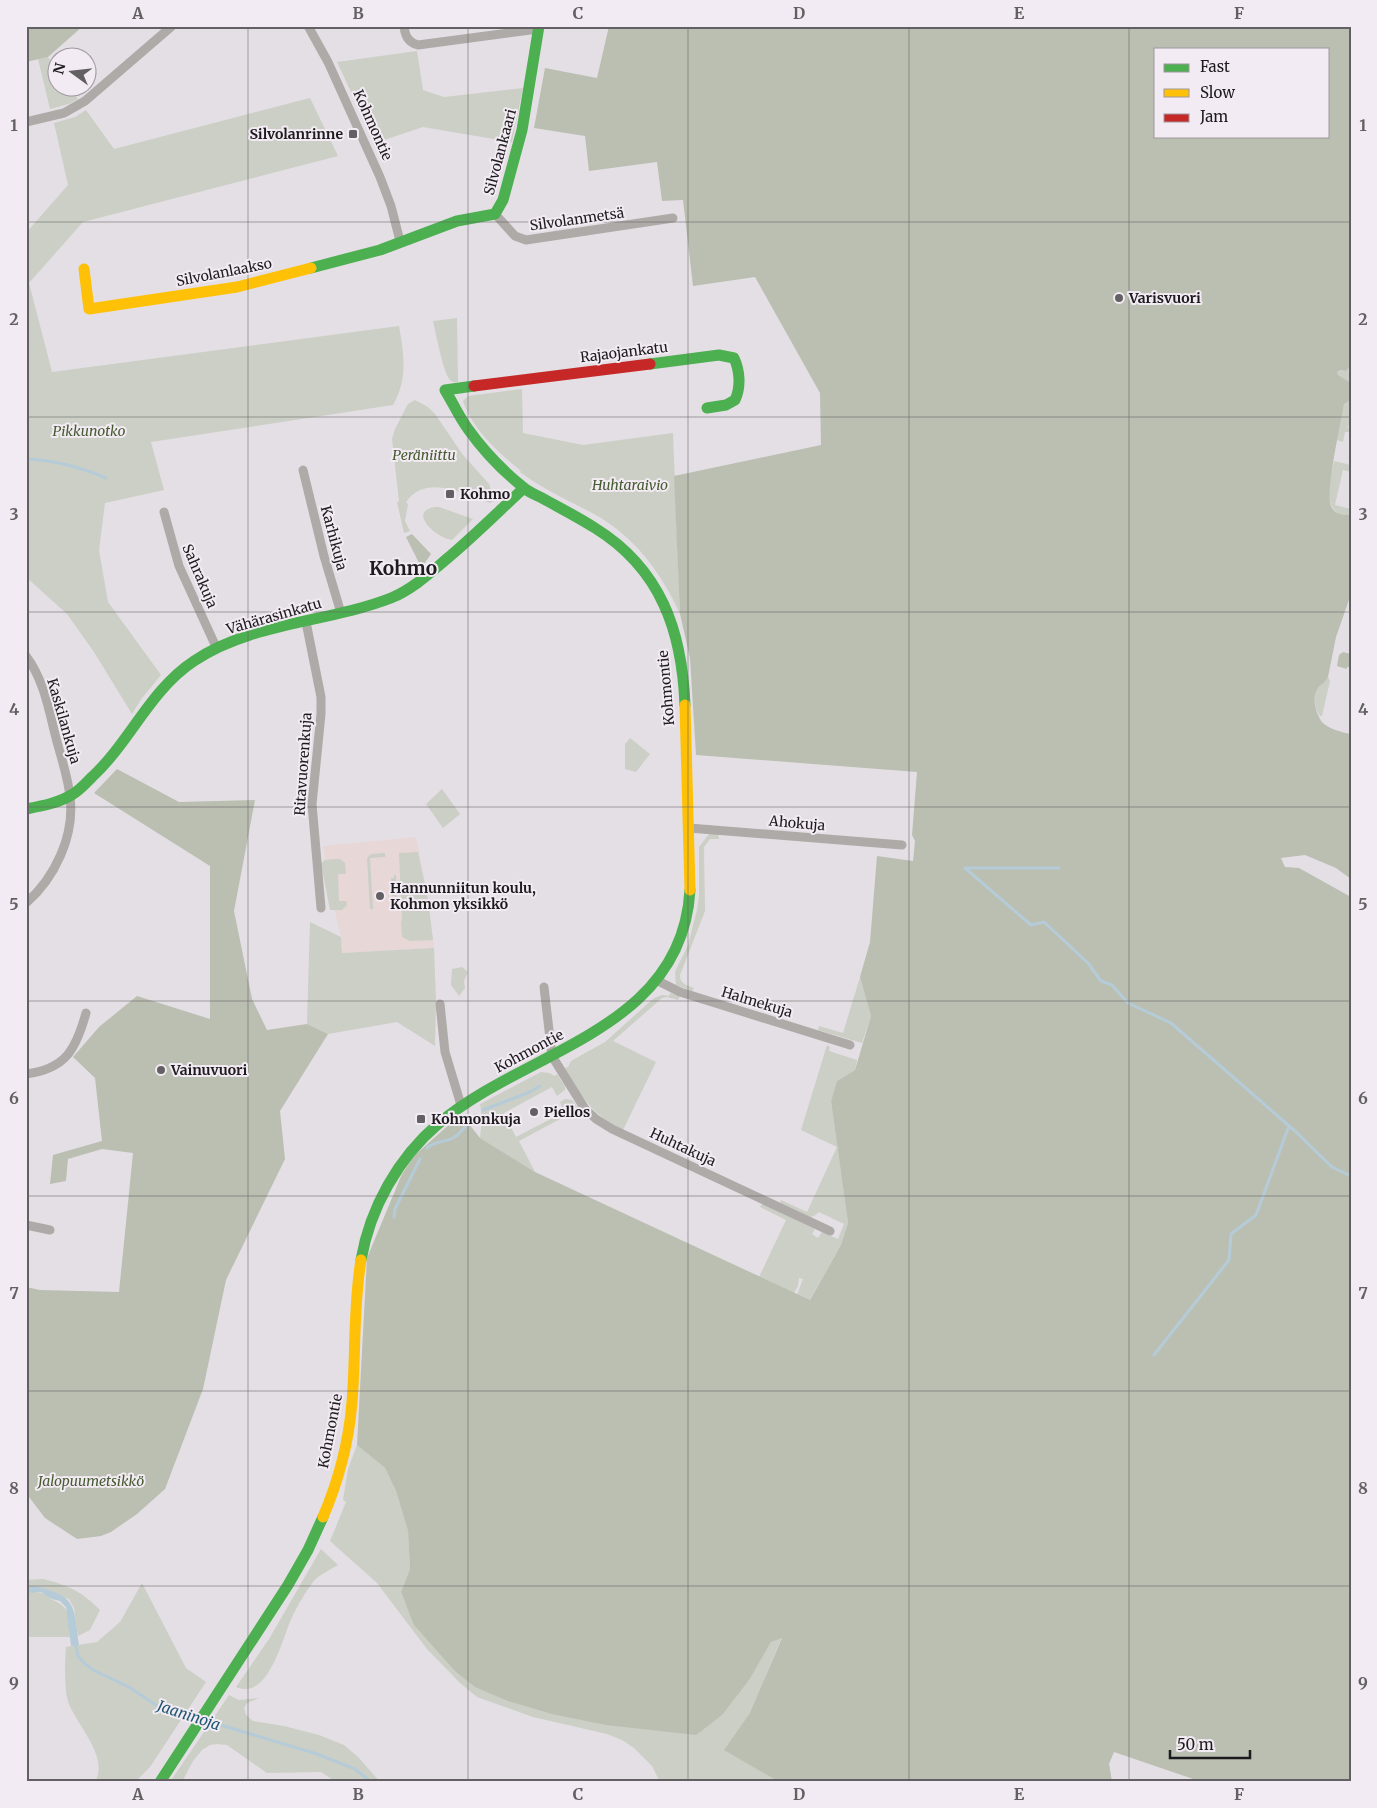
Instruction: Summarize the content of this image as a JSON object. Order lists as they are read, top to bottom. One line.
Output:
{"streets":{"street":["Kohmontie","Silvolankaari","Silvolanmetsä","Silvolanlaakso","Rajaojankatu","Karhikuja","Sahrakuja","Vähärasinkatu","Kaskilankuja","Ritavuorenkuja","Ahokuja","Halmekuja","Huhtakuja"]},"crossings":[["Kohmontie","Silvolankaari"],["Kohmontie","Silvolanlaakso"],["Kohmontie","Rajaojankatu"],["Kohmontie","Vähärasinkatu"],["Kohmontie","Ahokuja"],["Kohmontie","Halmekuja"],["Kohmontie","Huhtakuja"],["Silvolankaari","Silvolanmetsä"],["Silvolankaari","Silvolanlaakso"],["Karhikuja","Vähärasinkatu"],["Sahrakuja","Vähärasinkatu"],["Vähärasinkatu","Kaskilankuja"],["Vähärasinkatu","Ritavuorenkuja"]],"districts":["Kohmo"],"water":["Jaaninoja"],"parks":["Pikkunotko","Peräniittu","Huhtaraivio","Jalopuumetsikkö"],"places":{"transit":["Silvolanrinne","Kohmo","Kohmonkuja"],"other":["Varisvuori","Hannunniitun koulu, Kohmon yksikkö","Vainuvuori","Piellos"]},"legend":["Fast","Slow","Jam"],"scale_bar":"50 m","north":"left","grid":{"columns":["A","B","C","D","E","F"],"rows":["1","2","3","4","5","6","7","8","9"]}}
